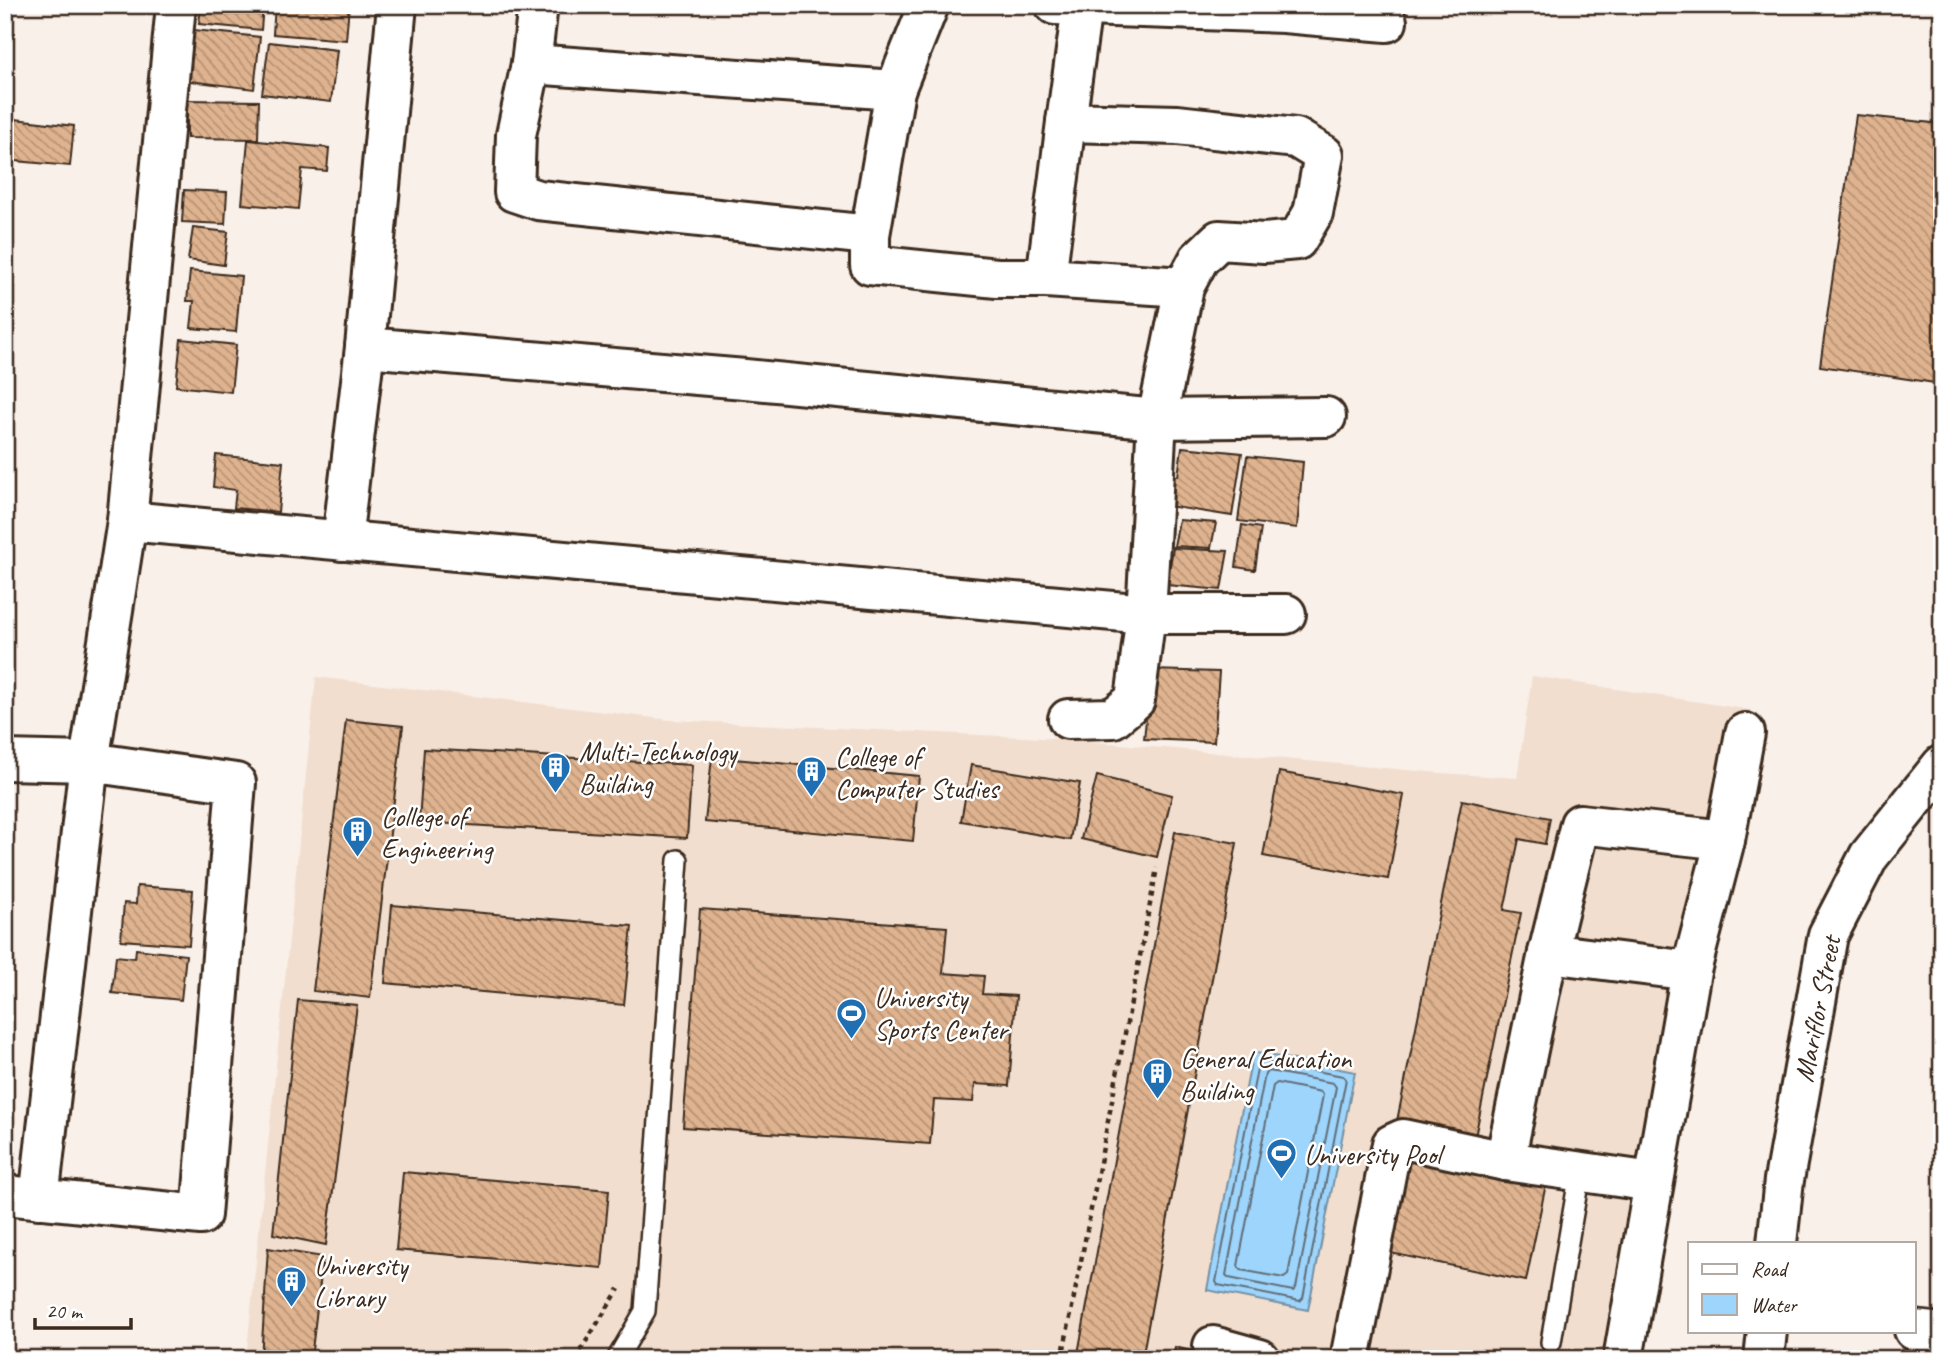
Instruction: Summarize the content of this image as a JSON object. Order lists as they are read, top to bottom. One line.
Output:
{"streets":{"street":["Mariflor Street"]},"places":{"building":["Multi-Technology Building","College of Computer Studies","College of Engineering","General Education Building","University Library"],"sports":["University Sports Center","University Pool"]},"legend":["Road","Water"],"scale_bar":"20 m"}
